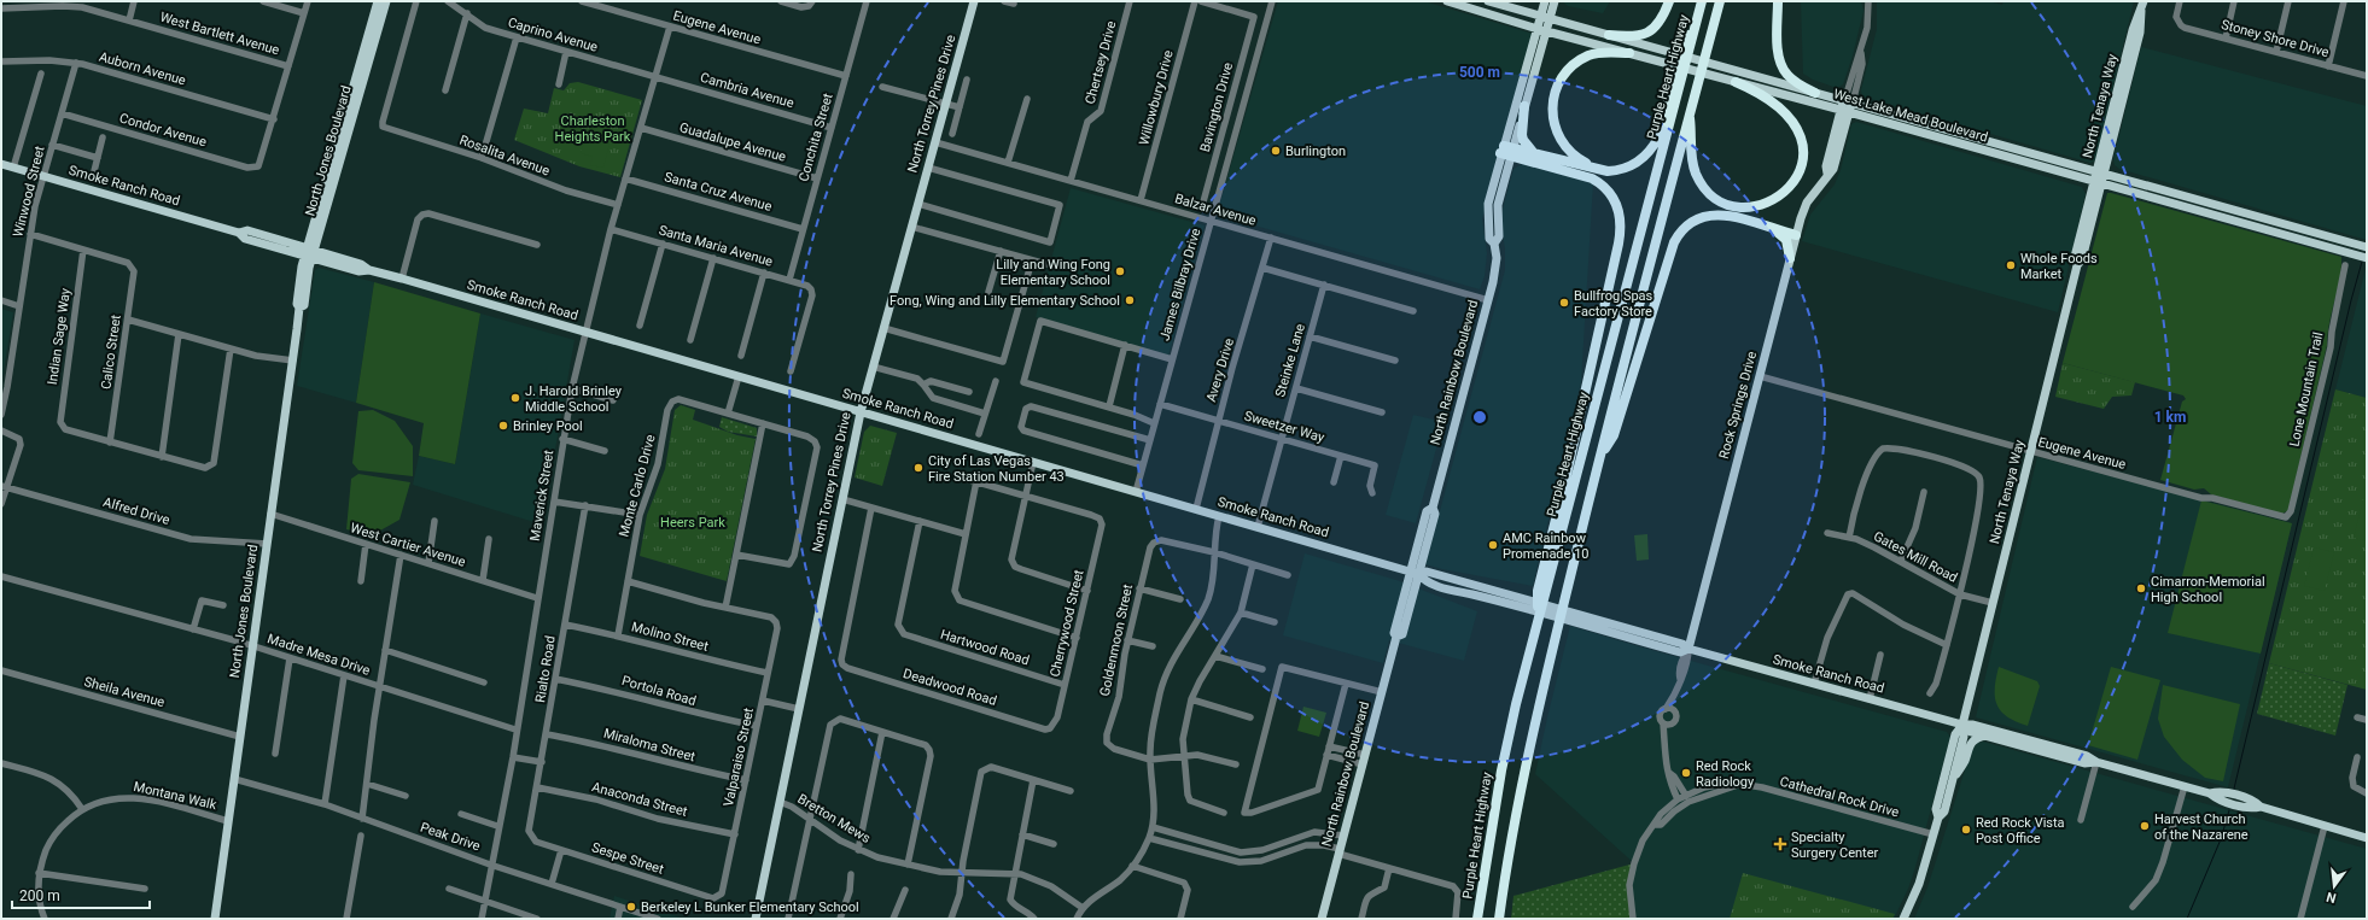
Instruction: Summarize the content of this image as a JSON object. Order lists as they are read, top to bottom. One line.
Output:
{"streets":{"highway":["Purple Heart Highway"],"main road":["North Torrey Pines Drive","North Tenaya Way","West Lake Mead Boulevard","North Jones Boulevard","Smoke Ranch Road","North Rainbow Boulevard","Rock Springs Drive"],"street":["Eugene Avenue","West Bartlett Avenue","Caprino Avenue","Stoney Shore Drive","Chertsey Drive","Auborn Avenue","Cambria Avenue","Willowbury Drive","Bavington Drive","Condor Avenue","Conchita Street","Guadalupe Avenue","Rosalita Avenue","Winwood Street","Santa Cruz Avenue","Balzar Avenue","Santa Maria Avenue","James Bilbray Drive","Indian Sage Way","Calico Street","Steinke Lane","Avery Drive","Lone Mountain Trail","Sweetzer Way","Monte Carlo Drive","Maverick Street","Alfred Drive","West Cartier Avenue","Gates Mill Road","Cherrywood Street","Molino Street","Goldenmoon Street","Hartwood Road","Madre Mesa Drive","Rialto Road","Deadwood Road","Portola Road","Sheila Avenue","Miraloma Street","Valparaiso Street","Montana Walk","Cathedral Rock Drive","Anaconda Street","Bretton Mews","Peak Drive","Sespe Street"]},"crossings":[["Eugene Avenue","North Tenaya Way"],["Eugene Avenue","Conchita Street"],["Eugene Avenue","Lone Mountain Trail"],["Eugene Avenue","Rock Springs Drive"],["Eugene Avenue","Maverick Street"],["Caprino Avenue","Cambria Avenue"],["Caprino Avenue","Maverick Street"],["Chertsey Drive","Balzar Avenue"],["Auborn Avenue","Condor Avenue"],["Auborn Avenue","Winwood Street"],["Cambria Avenue","Conchita Street"],["Cambria Avenue","Maverick Street"],["Willowbury Drive","Balzar Avenue"],["North Torrey Pines Drive","Smoke Ranch Road"],["North Torrey Pines Drive","Balzar Avenue"],["North Torrey Pines Drive","Bretton Mews"],["North Tenaya Way","West Lake Mead Boulevard"],["North Tenaya Way","Smoke Ranch Road"],["North Tenaya Way","Gates Mill Road"],["North Tenaya Way","Cathedral Rock Drive"],["West Lake Mead Boulevard","North Rainbow Boulevard"],["West Lake Mead Boulevard","Rock Springs Drive"],["Condor Avenue","Winwood Street"],["Conchita Street","Guadalupe Avenue"],["Conchita Street","Santa Cruz Avenue"],["Conchita Street","Santa Maria Avenue"],["Guadalupe Avenue","Maverick Street"],["North Jones Boulevard","Smoke Ranch Road"],["North Jones Boulevard","Alfred Drive"],["North Jones Boulevard","West Cartier Avenue"],["North Jones Boulevard","Madre Mesa Drive"],["North Jones Boulevard","Sheila Avenue"],["North Jones Boulevard","Montana Walk"],["North Jones Boulevard","Peak Drive"],["Rosalita Avenue","Maverick Street"],["Smoke Ranch Road","Winwood Street"],["Smoke Ranch Road","James Bilbray Drive"],["Smoke Ranch Road","Steinke Lane"],["Smoke Ranch Road","Avery Drive"],["Smoke Ranch Road","North Rainbow Boulevard"],["Smoke Ranch Road","Rock Springs Drive"],["Smoke Ranch Road","Maverick Street"],["Santa Cruz Avenue","Maverick Street"],["Balzar Avenue","James Bilbray Drive"],["Balzar Avenue","Avery Drive"],["Balzar Avenue","North Rainbow Boulevard"],["Santa Maria Avenue","Maverick Street"],["James Bilbray Drive","Sweetzer Way"],["Indian Sage Way","Calico Street"],["Steinke Lane","Sweetzer Way"],["Avery Drive","Sweetzer Way"],["Rock Springs Drive","Cathedral Rock Drive"],["Monte Carlo Drive","Molino Street"],["Maverick Street","West Cartier Avenue"],["Maverick Street","Madre Mesa Drive"],["Maverick Street","Peak Drive"],["Cherrywood Street","Hartwood Road"],["Cherrywood Street","Deadwood Road"],["Molino Street","Rialto Road"],["Molino Street","Valparaiso Street"],["Rialto Road","Portola Road"],["Rialto Road","Miraloma Street"],["Rialto Road","Anaconda Street"],["Rialto Road","Sespe Street"],["Portola Road","Valparaiso Street"],["Miraloma Street","Valparaiso Street"],["Valparaiso Street","Anaconda Street"],["Valparaiso Street","Sespe Street"]],"parks":["Charleston Heights Park","Heers Park"],"places":{"other":["Burlington","Whole Foods Market","Lilly and Wing Fong Elementary School","Fong, Wing and Lilly Elementary School","Bullfrog Spas Factory Store","J. Harold Brinley Middle School","Brinley Pool","City of Las Vegas Fire Station Number 43","AMC Rainbow Promenade 10","Cimarron-Memorial High School","Red Rock Radiology","Harvest Church of the Nazarene","Red Rock Vista Post Office","Berkeley L Bunker Elementary School"],"health":["Specialty Surgery Center"]},"scale_bar":"200 m","north":"bottom","rings":["500 m","1 km"]}
